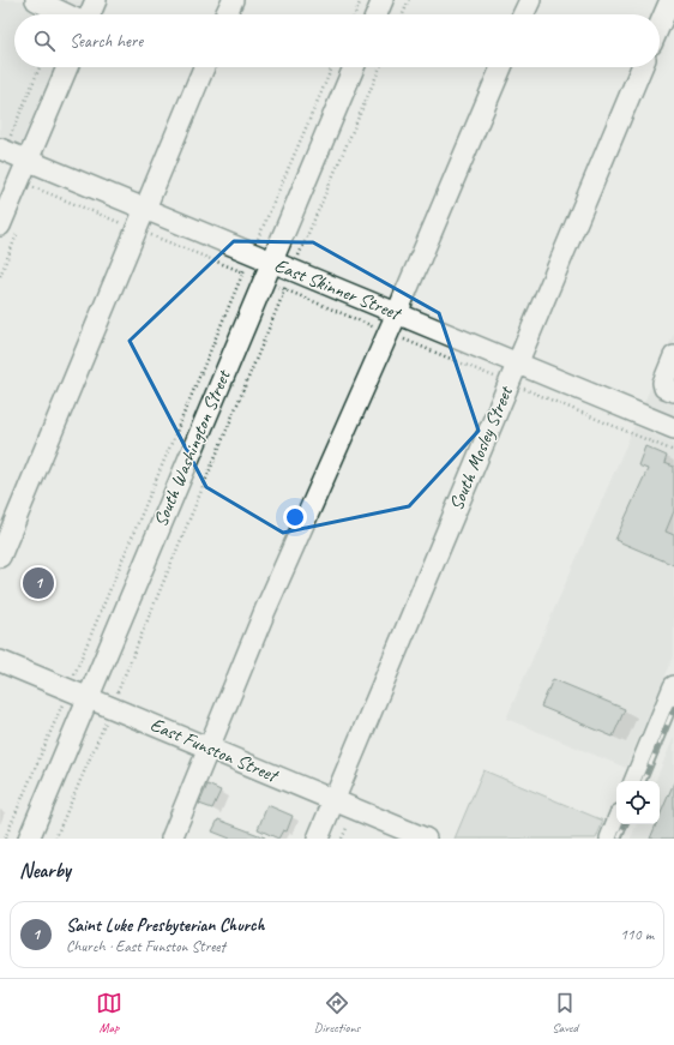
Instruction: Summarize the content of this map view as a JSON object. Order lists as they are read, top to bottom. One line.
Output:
{"streets":{"street":["East Skinner Street","South Washington Street","South Mosley Street","East Funston Street"]},"crossings":[["East Skinner Street","South Washington Street"],["East Skinner Street","South Mosley Street"],["South Washington Street","East Funston Street"],["South Mosley Street","East Funston Street"]],"page":{"search":"Search here","pins":"1","heading":"Nearby","list":[{"mark":"1","name":"Saint Luke Presbyterian Church","note":"Church · East Funston Street","value":"110 m"}],"nav":["Map","Directions","Saved"]}}
